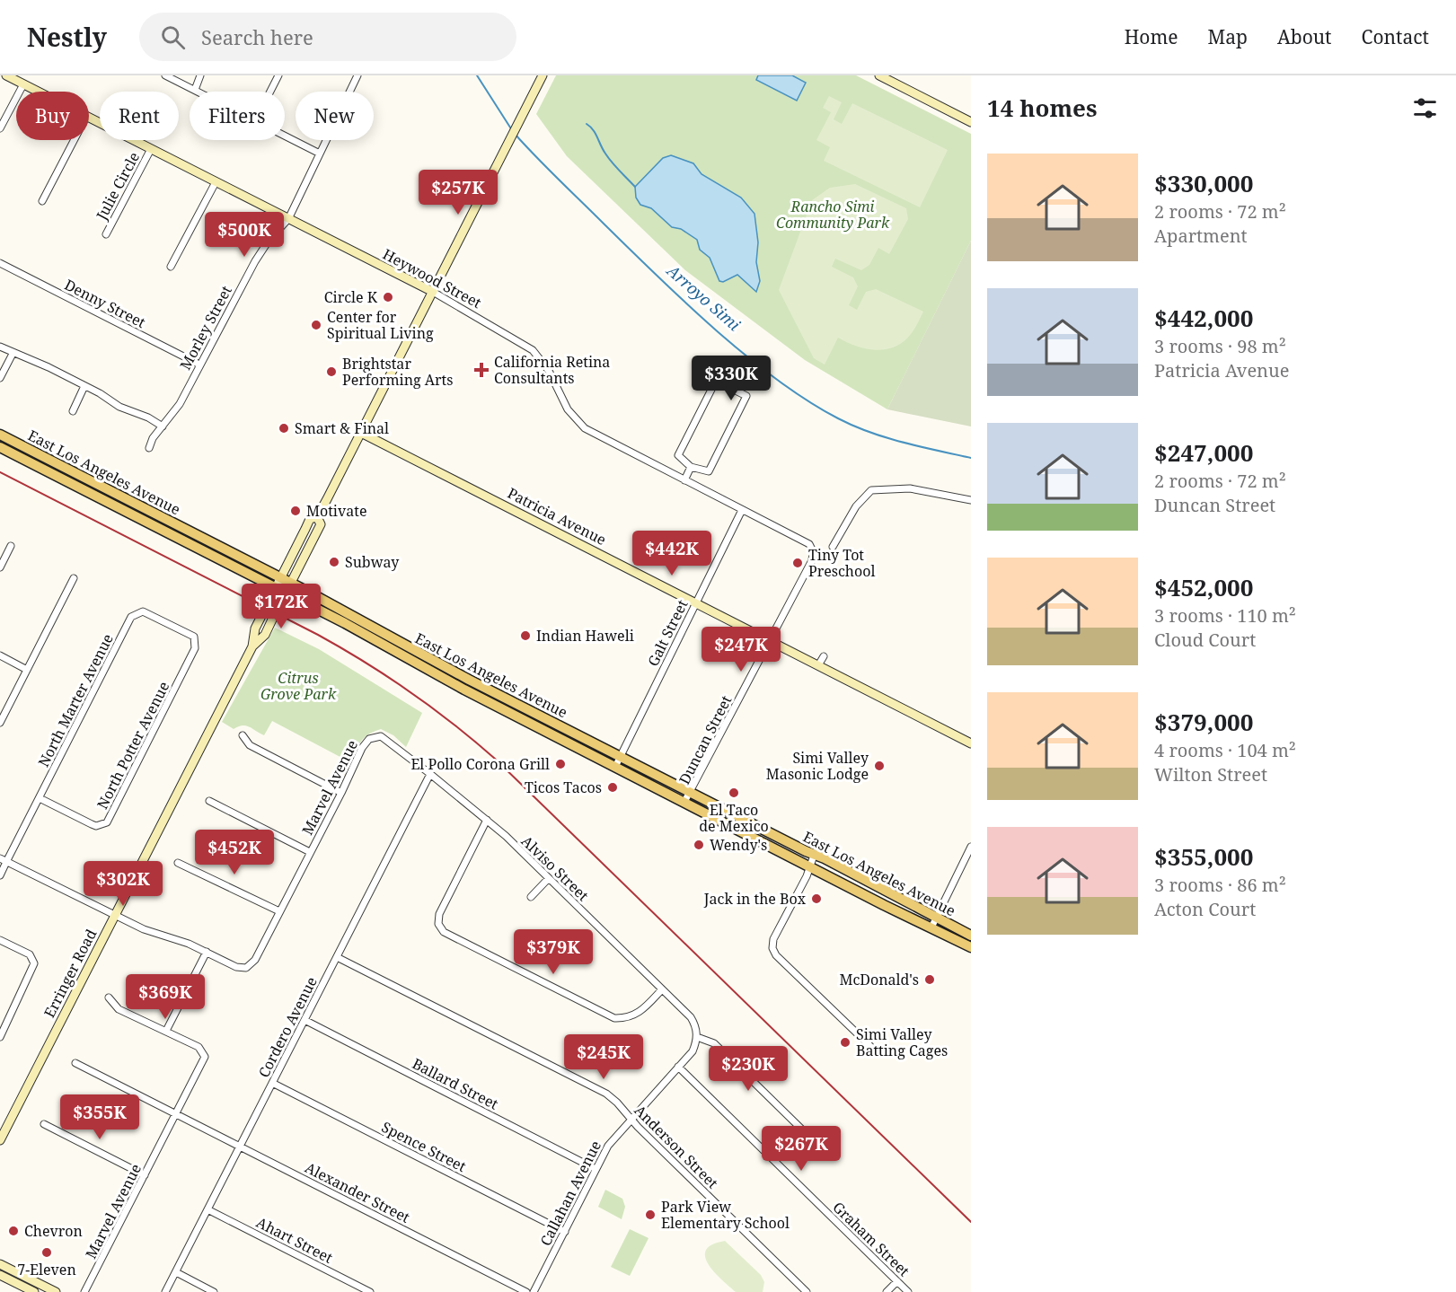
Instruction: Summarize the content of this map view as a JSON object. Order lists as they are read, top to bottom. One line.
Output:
{"streets":{"main road":["Heywood Street","East Los Angeles Avenue","Patricia Avenue","Erringer Road"],"street":["Julie Circle","Denny Street","Morley Street","Galt Street","North Marter Avenue","Duncan Street","North Potter Avenue","Marvel Avenue","Alviso Street","Cordero Avenue","Ballard Street","Spence Street","Anderson Street","Alexander Street","Callahan Avenue","Graham Street","Ahart Street"]},"crossings":[["Julie Circle","Heywood Street"],["Heywood Street","Morley Street"],["Heywood Street","Galt Street"],["Heywood Street","Duncan Street"],["Heywood Street","Erringer Road"],["Denny Street","Morley Street"],["East Los Angeles Avenue","Galt Street"],["East Los Angeles Avenue","Duncan Street"],["East Los Angeles Avenue","Erringer Road"],["Patricia Avenue","Galt Street"],["Patricia Avenue","Duncan Street"],["Patricia Avenue","Erringer Road"],["North Marter Avenue","North Potter Avenue"],["Marvel Avenue","Alviso Street"],["Marvel Avenue","Alexander Street"],["Alviso Street","Cordero Avenue"],["Alviso Street","Callahan Avenue"],["Cordero Avenue","Ballard Street"],["Cordero Avenue","Spence Street"],["Cordero Avenue","Anderson Street"],["Cordero Avenue","Alexander Street"],["Cordero Avenue","Ahart Street"],["Ballard Street","Callahan Avenue"],["Spence Street","Callahan Avenue"],["Anderson Street","Callahan Avenue"],["Callahan Avenue","Graham Street"]],"water":["Arroyo Simi"],"parks":["Rancho Simi Community Park","Citrus Grove Park"],"places":{"other":["Circle K","Center for Spiritual Living","Brightstar Performing Arts","Smart & Final","Motivate","Subway","Tiny Tot Preschool","Indian Haweli","El Pollo Corona Grill","Simi Valley Masonic Lodge","Ticos Tacos","El Taco de Mexico","Wendy's","Jack in the Box","McDonald's","Simi Valley Batting Cages","Park View Elementary School","Chevron","7-Eleven"],"health":["California Retina Consultants"]},"page":{"header":"Nestly","search":"Search here","nav":["Home","Map","About","Contact"],"heading":"14 homes","chip":["Buy","Rent","Filters","New"],"list":[{"name":"$330,000","note":"2 rooms · 72 m² · Apartment"},{"name":"$442,000","note":"3 rooms · 98 m² · Patricia Avenue"},{"name":"$247,000","note":"2 rooms · 72 m² · Duncan Street"},{"name":"$452,000","note":"3 rooms · 110 m² · Cloud Court"},{"name":"$379,000","note":"4 rooms · 104 m² · Wilton Street"},{"name":"$355,000","note":"3 rooms · 86 m² · Acton Court"}],"price":["$257K","$500K","$330K","$442K","$172K","$247K","$452K","$302K","$379K","$369K","$245K","$230K","$355K","$267K"]}}
